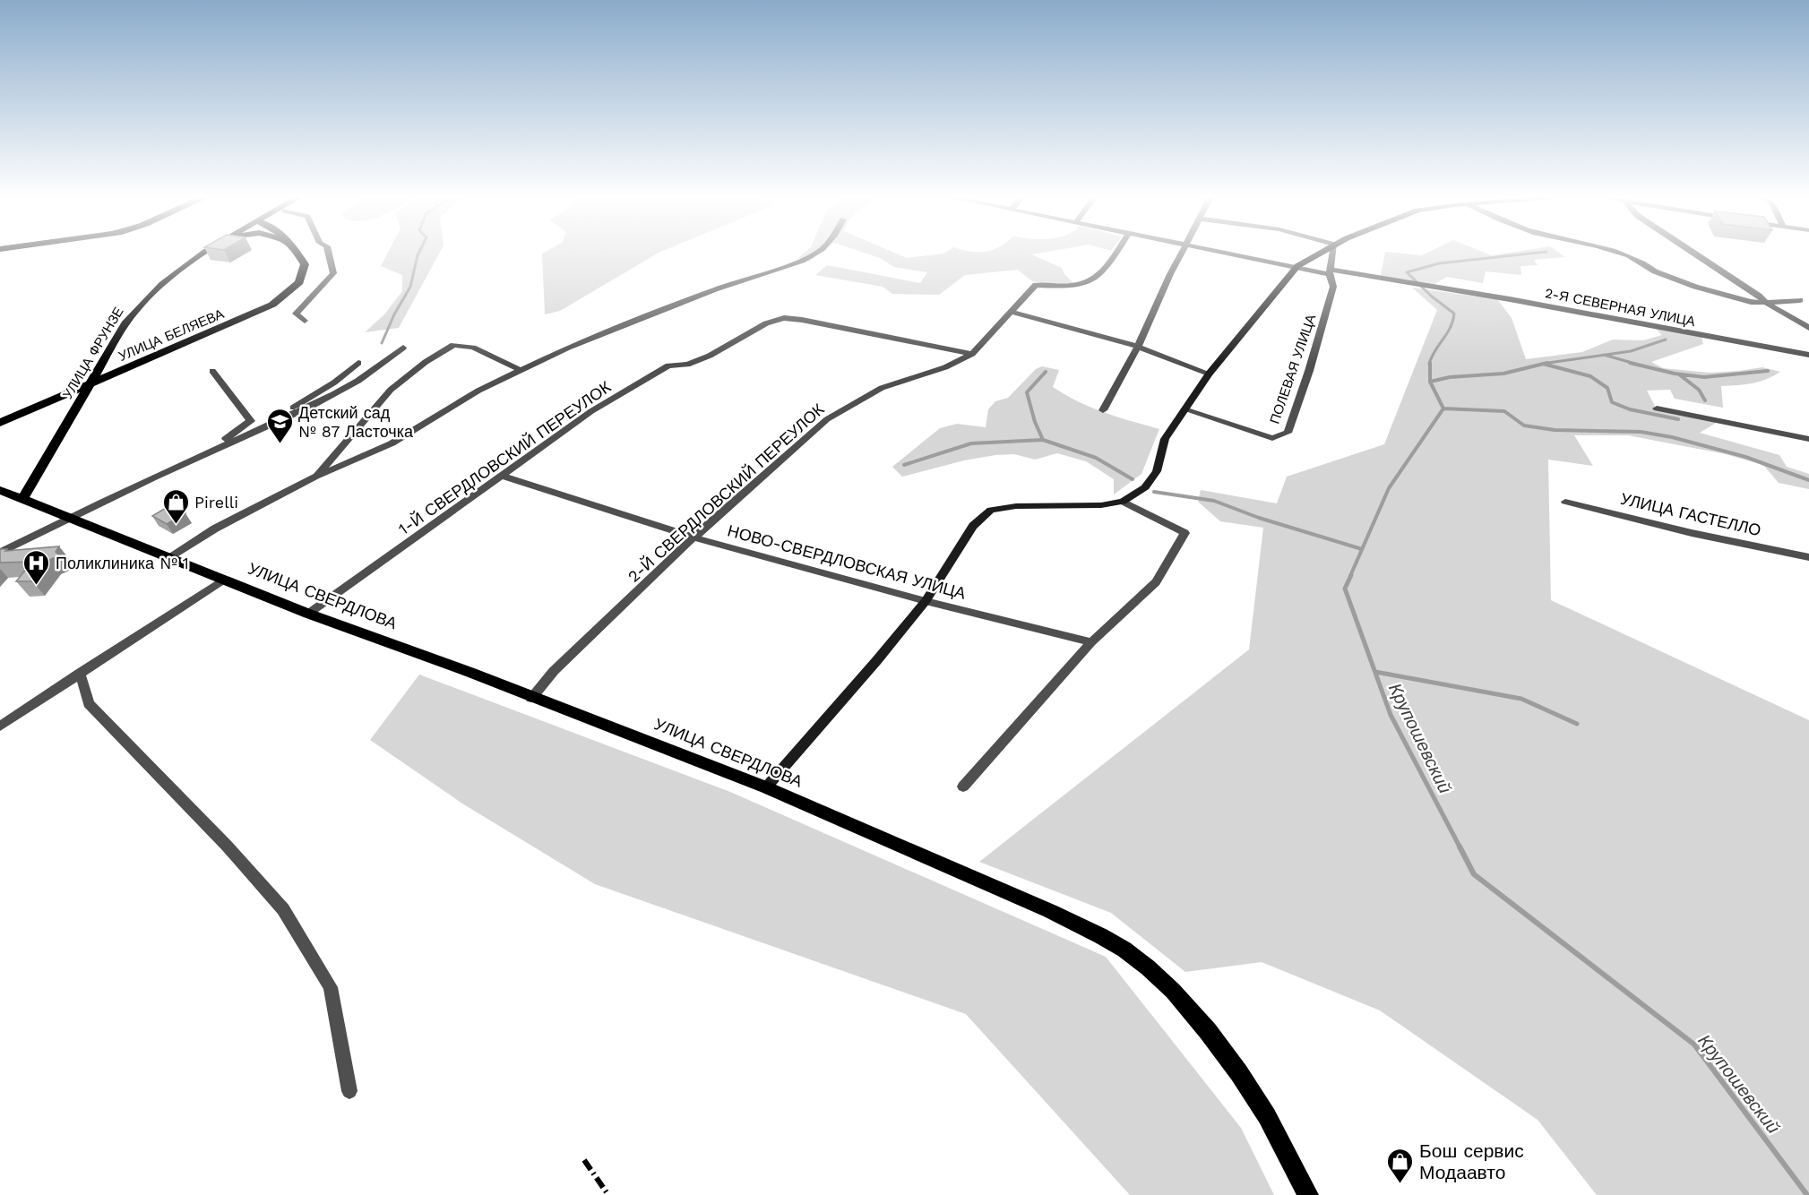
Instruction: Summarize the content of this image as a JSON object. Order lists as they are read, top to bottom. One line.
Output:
{"streets":{"main road":["УЛИЦА БЕЛЯЕВА","УЛИЦА ФРУНЗЕ","УЛИЦА СВЕРДЛОВА"],"street":["2-Я СЕВЕРНАЯ УЛИЦА","ПОЛЕВАЯ УЛИЦА","1-Й СВЕРДЛОВСКИЙ ПЕРЕУЛОК","2-Й СВЕРДЛОВСКИЙ ПЕРЕУЛОК","УЛИЦА ГАСТЕЛЛО","НОВО-СВЕРДЛОВСКАЯ УЛИЦА"]},"crossings":[["2-Я СЕВЕРНАЯ УЛИЦА","ПОЛЕВАЯ УЛИЦА"],["УЛИЦА ФРУНЗЕ","УЛИЦА СВЕРДЛОВА"],["1-Й СВЕРДЛОВСКИЙ ПЕРЕУЛОК","2-Й СВЕРДЛОВСКИЙ ПЕРЕУЛОК"],["1-Й СВЕРДЛОВСКИЙ ПЕРЕУЛОК","НОВО-СВЕРДЛОВСКАЯ УЛИЦА"],["1-Й СВЕРДЛОВСКИЙ ПЕРЕУЛОК","УЛИЦА СВЕРДЛОВА"],["2-Й СВЕРДЛОВСКИЙ ПЕРЕУЛОК","НОВО-СВЕРДЛОВСКАЯ УЛИЦА"],["2-Й СВЕРДЛОВСКИЙ ПЕРЕУЛОК","УЛИЦА СВЕРДЛОВА"]],"water":["Крупошевский"],"places":{"school or university":["Детский сад № 87 Ласточка"],"shop":["Pirelli","Бош сервис Модаавто"],"hospital":["Поликлиника № 1"]}}
